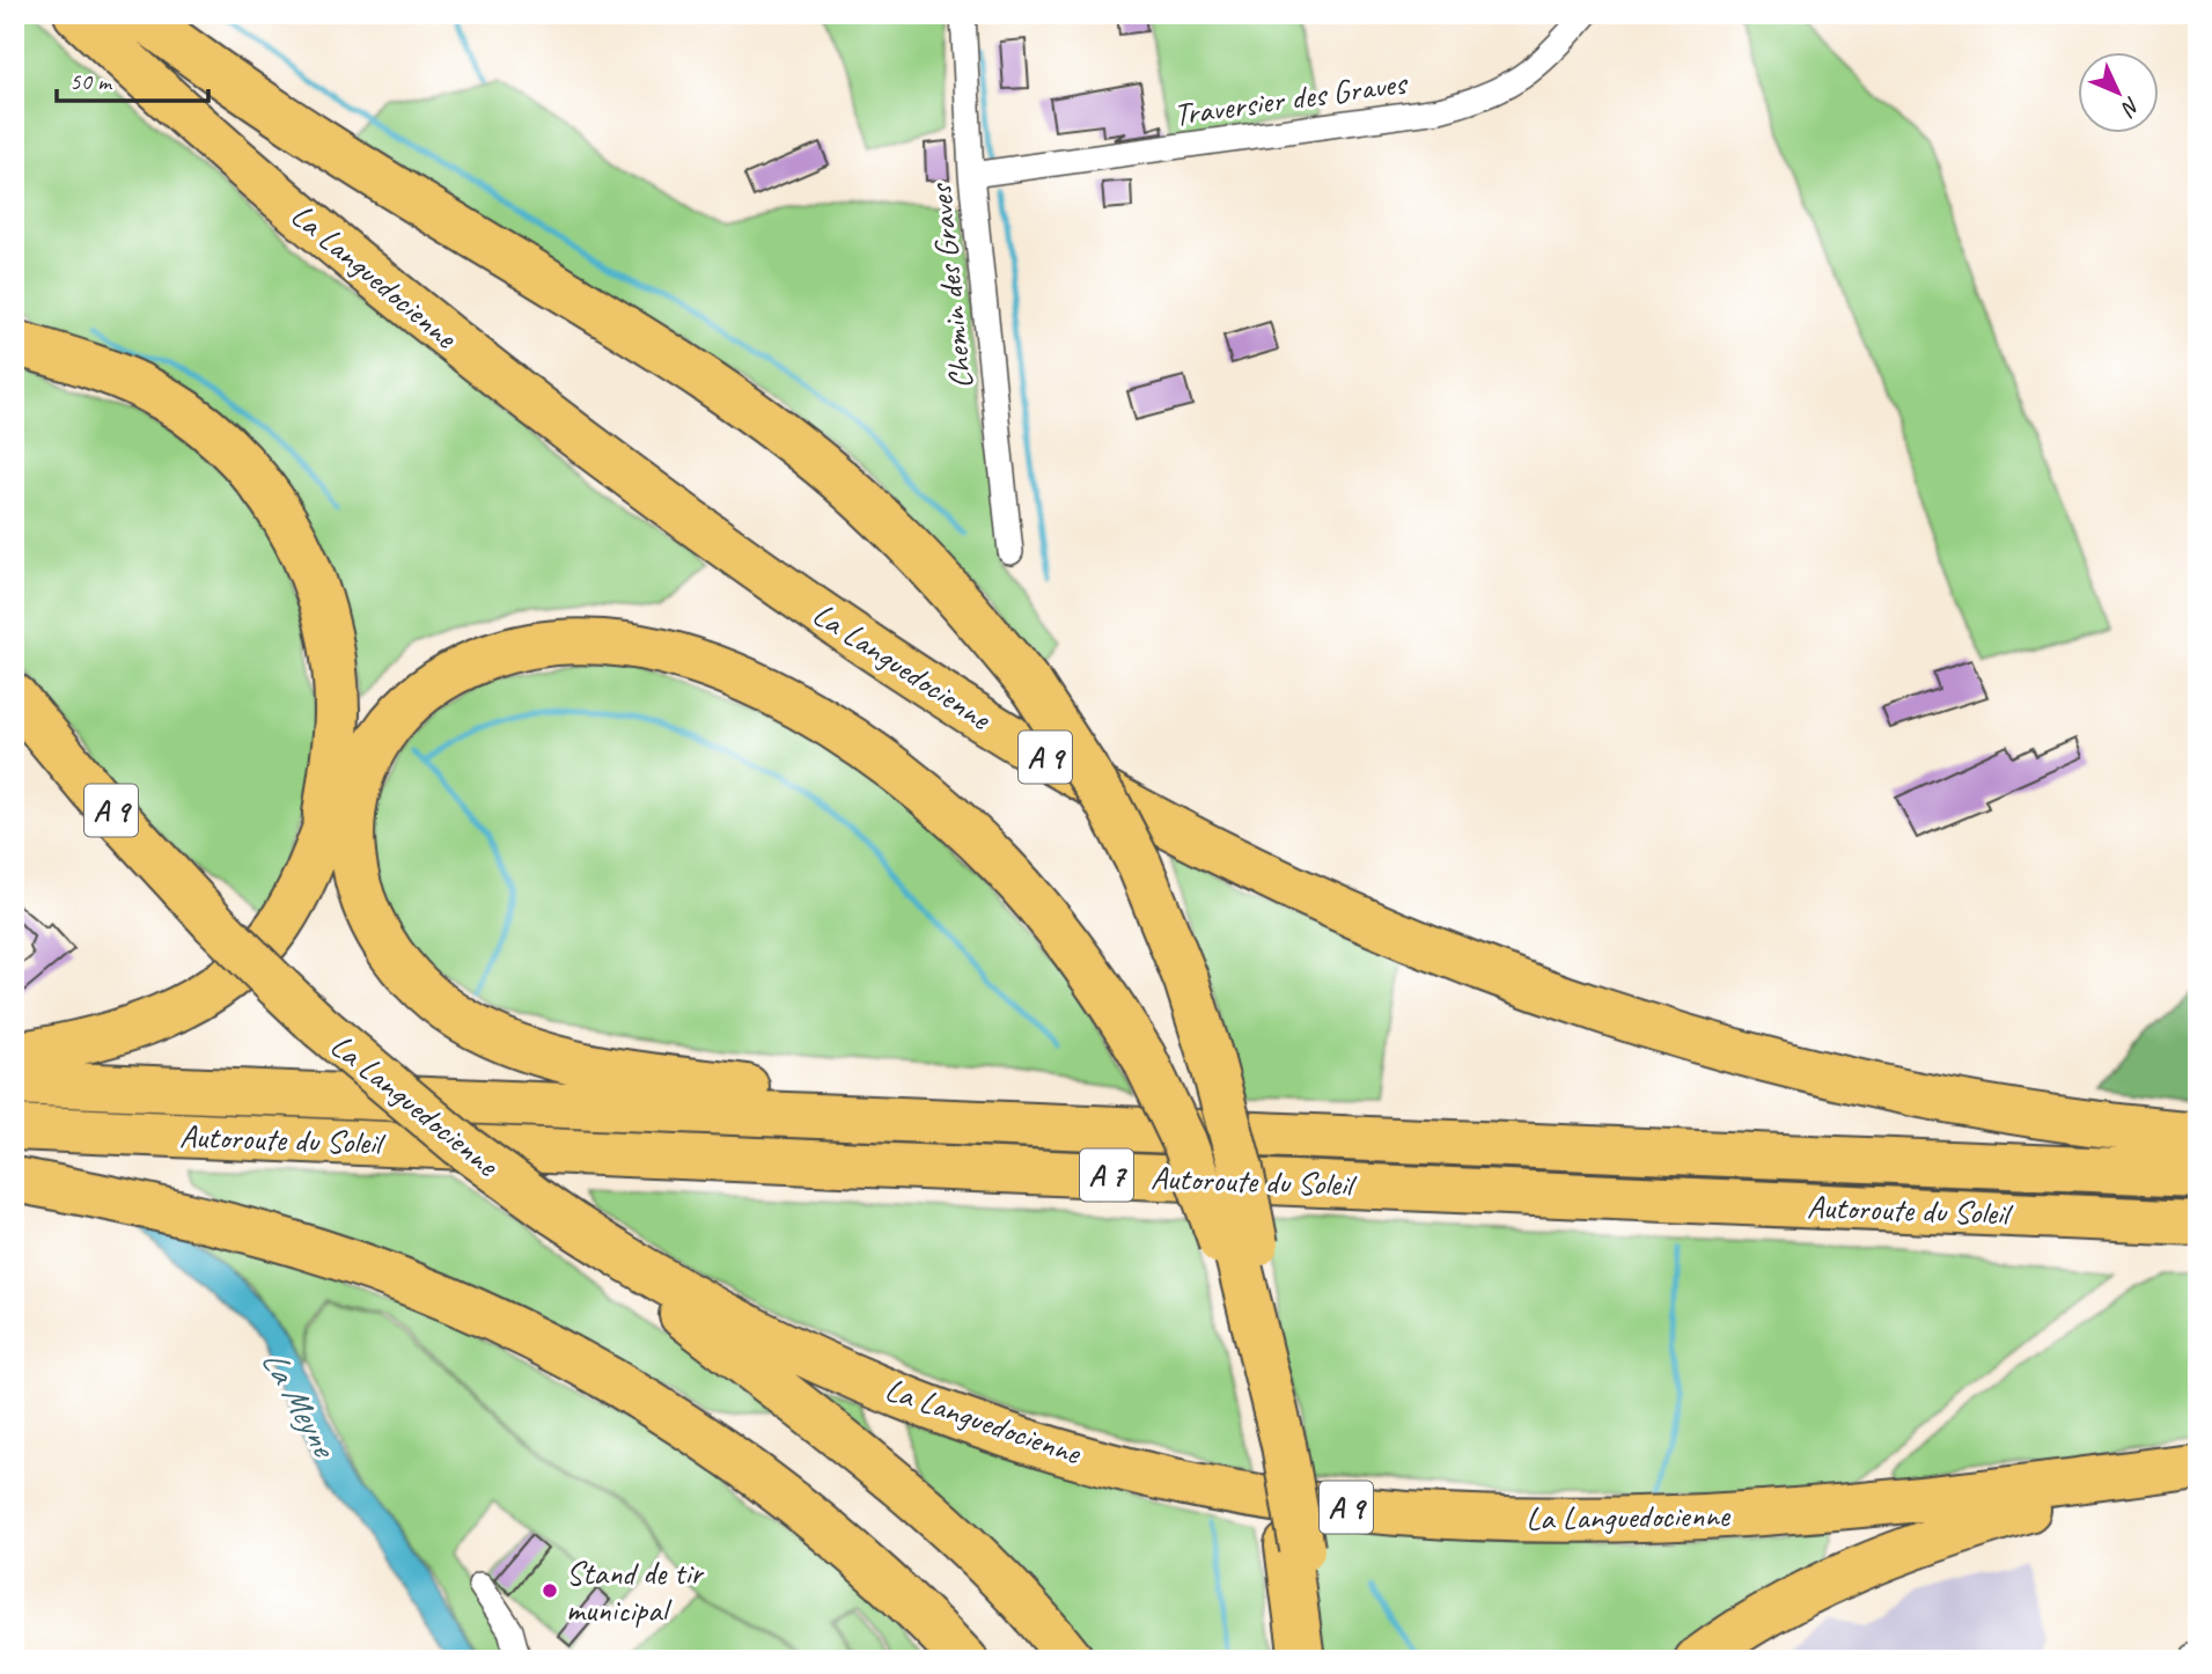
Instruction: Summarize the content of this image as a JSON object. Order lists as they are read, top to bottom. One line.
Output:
{"streets":{"highway":["La Languedocienne","A 9","Autoroute du Soleil","A 7"],"street":["Traversier des Graves","Chemin des Graves"]},"crossings":[["Traversier des Graves","Chemin des Graves"]],"water":["La Meyne"],"places":["Stand de tir municipal"],"scale_bar":"50 m","north":"bottom right"}
